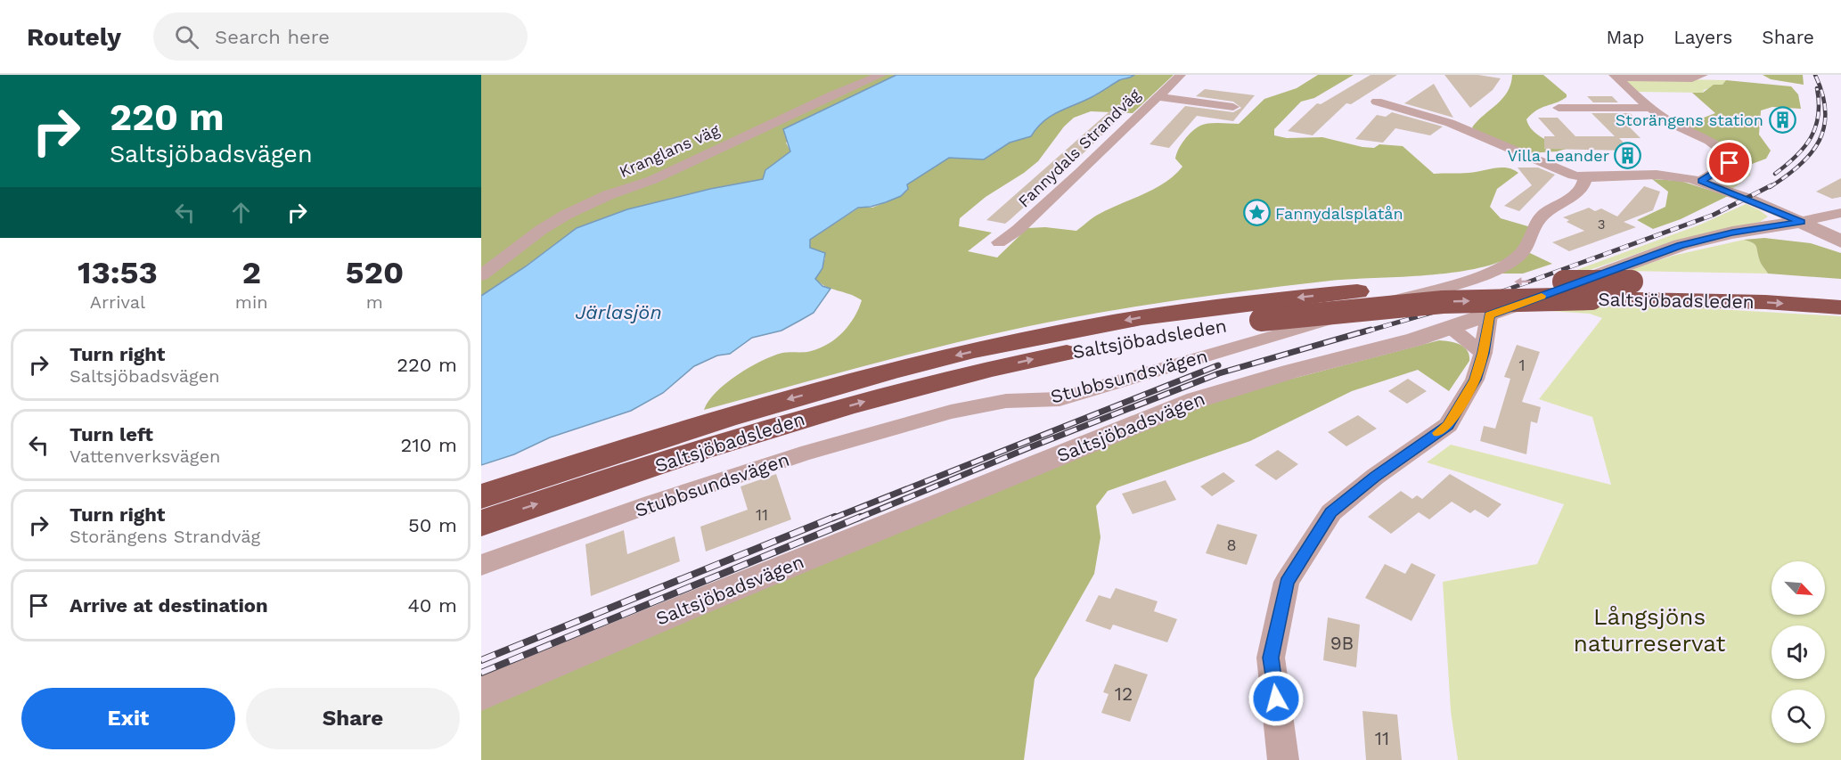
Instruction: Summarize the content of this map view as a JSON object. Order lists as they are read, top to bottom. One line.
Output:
{"streets":{"highway":["Saltsjöbadsleden"],"street":["Fannydals Strandväg","Kranglans väg","Stubbsundsvägen","Saltsjöbadsvägen"]},"water":["Järlasjön"],"parks":["Långsjöns naturreservat"],"places":{"building":["Storängens station","Villa Leander"],"place":["Fannydalsplatån"]},"house_numbers":["3","1","11","8","9B","12","11"],"north":"bottom right","page":{"header":"Routely","search":"Search here","nav":["Map","Layers","Share"],"turn":["220 m","Saltsjöbadsvägen"],"eta":["13:53","Arrival","2","min","520","m"],"list":[{"name":"Turn right","note":"Saltsjöbadsvägen","value":"220 m"},{"name":"Turn left","note":"Vattenverksvägen","value":"210 m"},{"name":"Turn right","note":"Storängens Strandväg","value":"50 m"},{"name":"Arrive at destination","value":"40 m"}],"buttons":["Exit","Share"]}}
